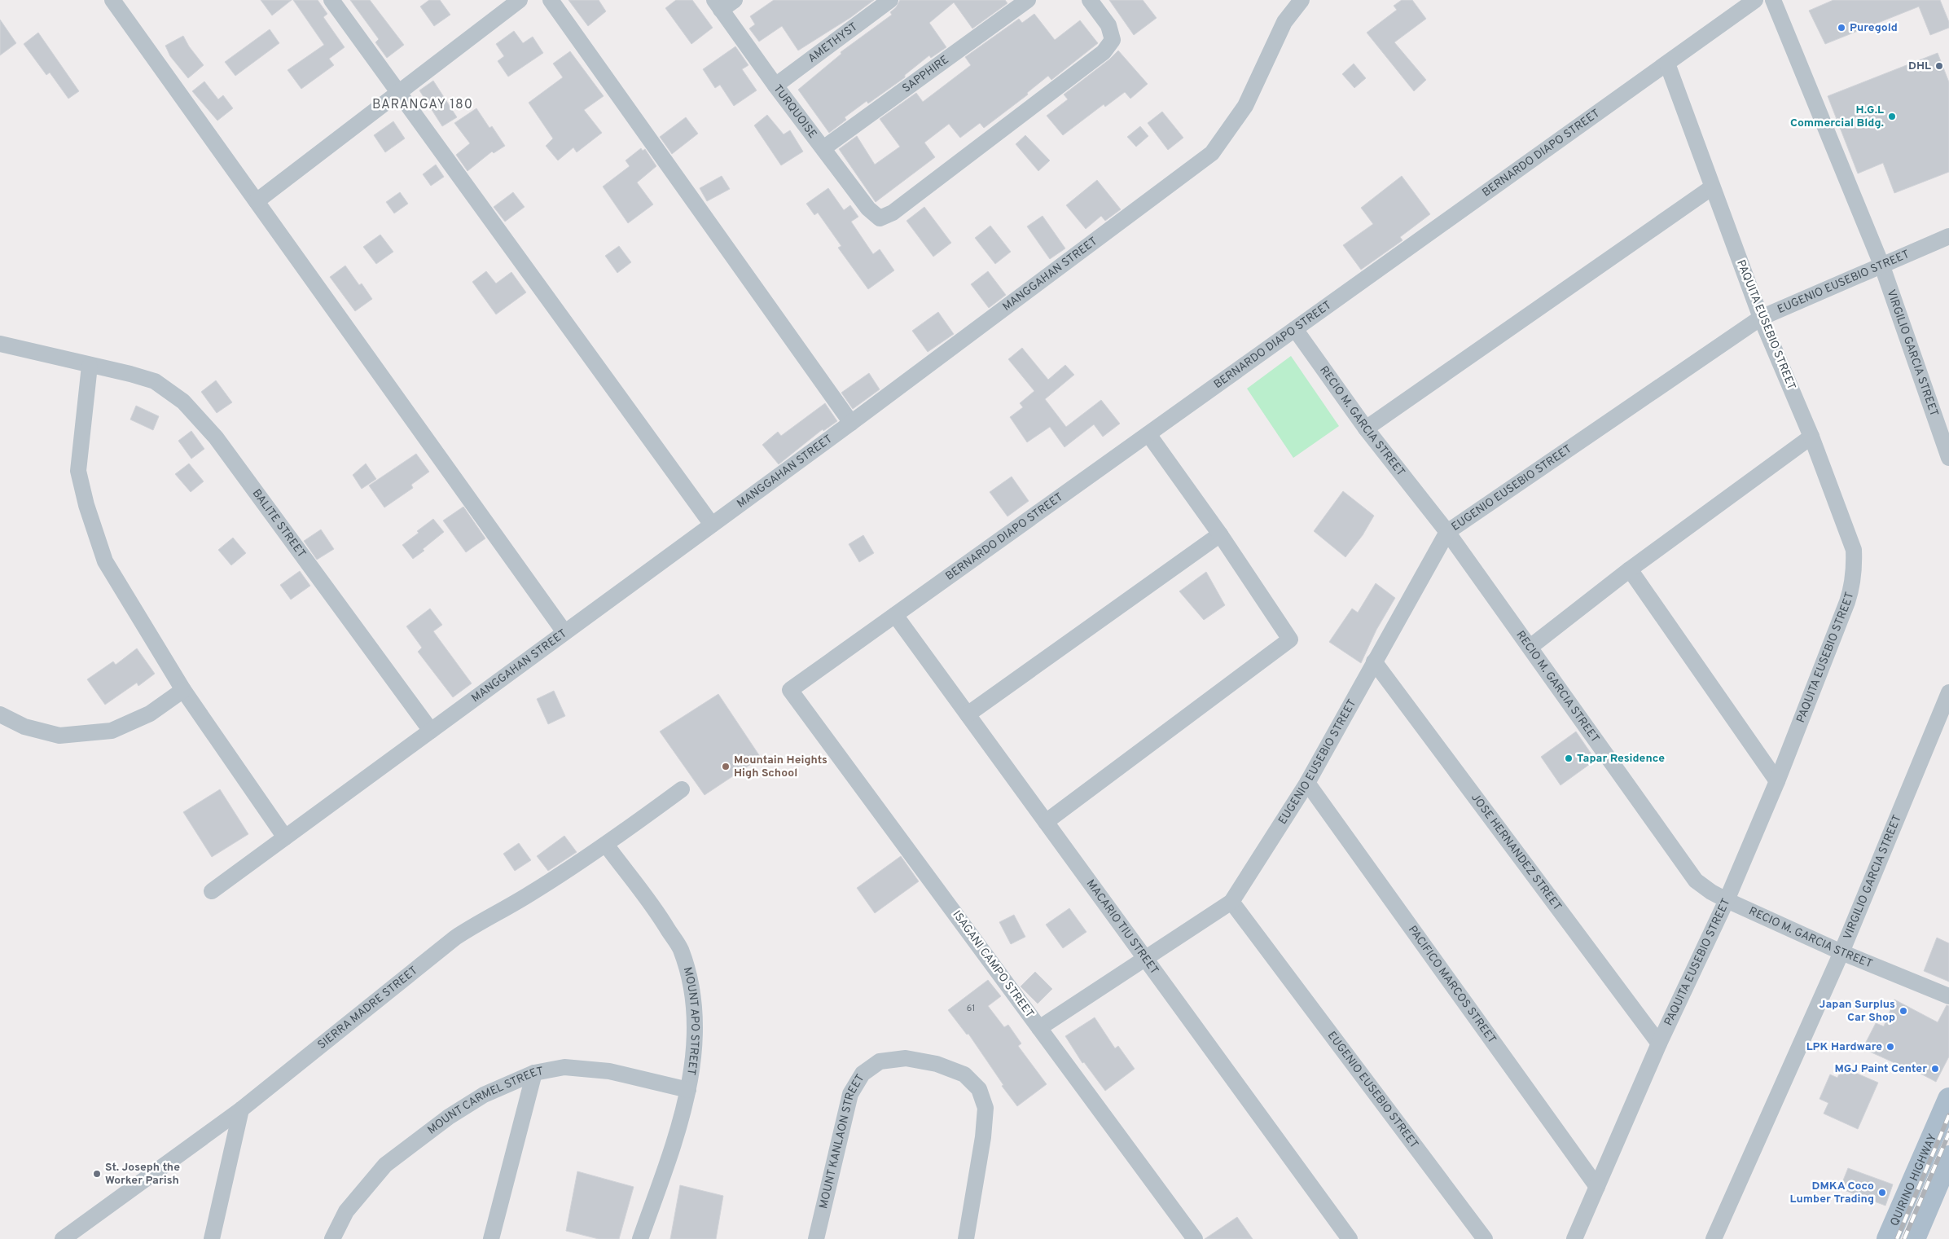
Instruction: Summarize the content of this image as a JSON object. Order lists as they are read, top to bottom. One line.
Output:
{"streets":{"main road":["QUIRINO HIGHWAY"],"street":["AMETHYST","SAPPHIRE","TURQUOISE","BERNARDO DIAPO STREET","MANGGAHAN STREET","EUGENIO EUSEBIO STREET","PAQUITA EUSEBIO STREET","VIRGILIO GARCIA STREET","RECIO M. GARCIA STREET","BALITE STREET","JOSE HERNANDEZ STREET","MACARIO TIU STREET","ISAGANI CAMPO STREET","PACIFICO MARCOS STREET","SIERRA MADRE STREET","MOUNT APO STREET","MOUNT CARMEL STREET","MOUNT KANLAON STREET"]},"crossings":[["AMETHYST","TURQUOISE"],["SAPPHIRE","TURQUOISE"],["BERNARDO DIAPO STREET","PAQUITA EUSEBIO STREET"],["BERNARDO DIAPO STREET","RECIO M. GARCIA STREET"],["BERNARDO DIAPO STREET","MACARIO TIU STREET"],["BERNARDO DIAPO STREET","ISAGANI CAMPO STREET"],["MANGGAHAN STREET","BALITE STREET"],["EUGENIO EUSEBIO STREET","PAQUITA EUSEBIO STREET"],["EUGENIO EUSEBIO STREET","VIRGILIO GARCIA STREET"],["EUGENIO EUSEBIO STREET","RECIO M. GARCIA STREET"],["EUGENIO EUSEBIO STREET","JOSE HERNANDEZ STREET"],["EUGENIO EUSEBIO STREET","MACARIO TIU STREET"],["EUGENIO EUSEBIO STREET","ISAGANI CAMPO STREET"],["EUGENIO EUSEBIO STREET","PACIFICO MARCOS STREET"],["PAQUITA EUSEBIO STREET","RECIO M. GARCIA STREET"],["PAQUITA EUSEBIO STREET","JOSE HERNANDEZ STREET"],["PAQUITA EUSEBIO STREET","PACIFICO MARCOS STREET"],["VIRGILIO GARCIA STREET","RECIO M. GARCIA STREET"],["SIERRA MADRE STREET","MOUNT APO STREET"],["MOUNT APO STREET","MOUNT CARMEL STREET"]],"districts":["BARANGAY 180"],"places":["Puregold","DHL","H.G.L Commercial Bldg.","Tapar Residence","Mountain Heights High School","Japan Surplus Car Shop","LPK Hardware","MGJ Paint Center","St. Joseph the Worker Parish","DMKA Coco Lumber Trading"],"house_numbers":["61"]}
